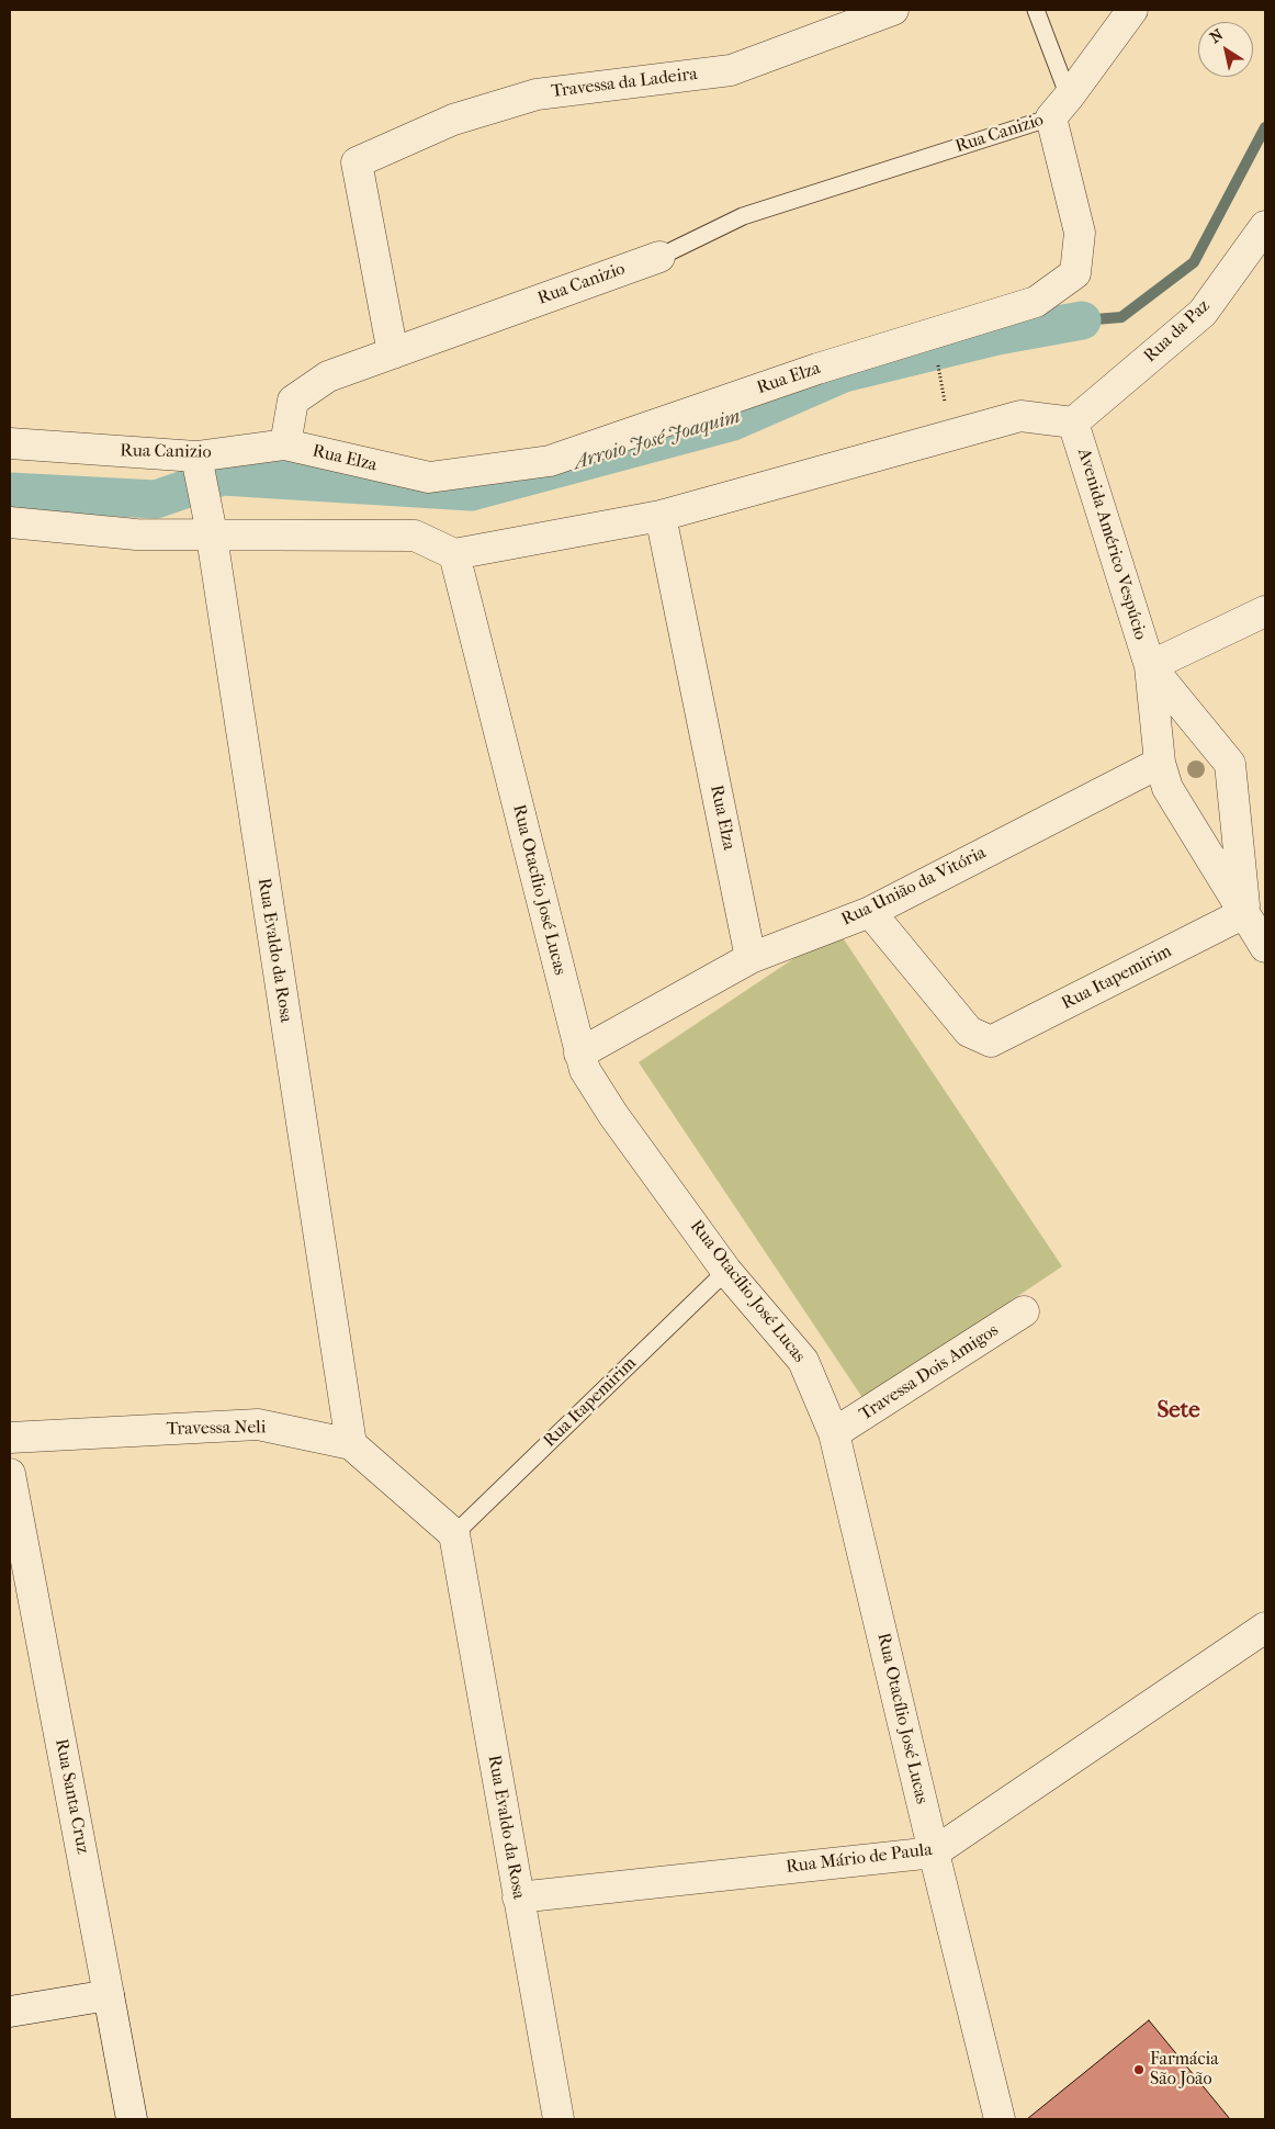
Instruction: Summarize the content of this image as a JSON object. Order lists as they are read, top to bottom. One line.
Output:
{"streets":{"street":["Travessa da Ladeira","Rua Canizio","Rua da Paz","Rua Elza","Avenida Américo Vespúcio","Rua União da Vitória","Rua Otacílio José Lucas","Rua Evaldo da Rosa","Rua Itapemirim","Travessa Dois Amigos","Travessa Neli","Rua Santa Cruz","Rua Mário de Paula"]},"crossings":[["Travessa da Ladeira","Rua Canizio"],["Rua Canizio","Rua Elza"],["Rua Canizio","Rua Evaldo da Rosa"],["Rua da Paz","Avenida Américo Vespúcio"],["Rua Elza","Rua União da Vitória"],["Avenida Américo Vespúcio","Rua União da Vitória"],["Avenida Américo Vespúcio","Rua Itapemirim"],["Rua União da Vitória","Rua Otacílio José Lucas"],["Rua União da Vitória","Rua Itapemirim"],["Rua Otacílio José Lucas","Rua Itapemirim"],["Rua Otacílio José Lucas","Travessa Dois Amigos"],["Rua Otacílio José Lucas","Rua Mário de Paula"],["Rua Evaldo da Rosa","Rua Itapemirim"],["Rua Evaldo da Rosa","Travessa Neli"],["Rua Evaldo da Rosa","Rua Mário de Paula"],["Rua Itapemirim","Travessa Neli"]],"districts":["Sete"],"water":["Arroio José Joaquim"],"places":["Farmácia São João"],"north":"top left"}
